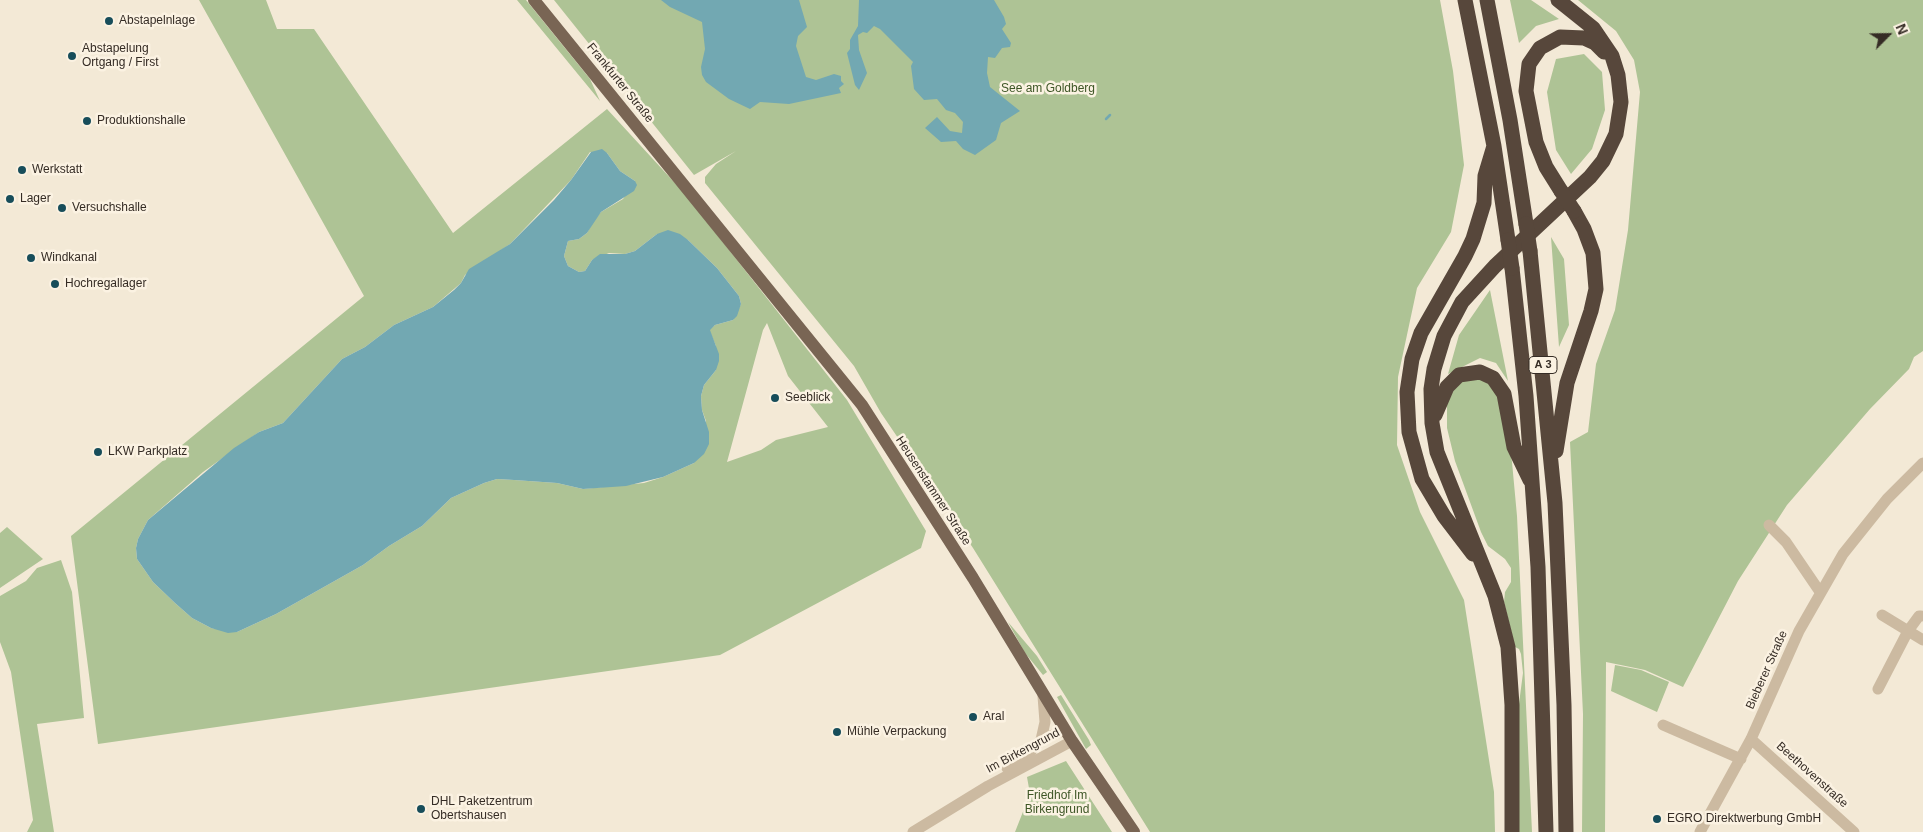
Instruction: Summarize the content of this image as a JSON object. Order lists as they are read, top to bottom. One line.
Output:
{"streets":{"highway":["A 3"],"main road":["Frankfurter Straße","Heusenstammer Straße"],"street":["Bieberer Straße","Im Birkengrund","Beethovenstraße"]},"crossings":[["Frankfurter Straße","Heusenstammer Straße"],["Heusenstammer Straße","Im Birkengrund"],["Bieberer Straße","Beethovenstraße"]],"parks":["See am Goldberg","Friedhof Im Birkengrund"],"places":["Abstapelnlage","Abstapelung Ortgang / First","Produktionshalle","Werkstatt","Lager","Versuchshalle","Windkanal","Hochregallager","Seeblick","LKW Parkplatz","Aral","Mühle Verpackung","DHL Paketzentrum Obertshausen","EGRO Direktwerbung GmbH"],"north":"top right"}
